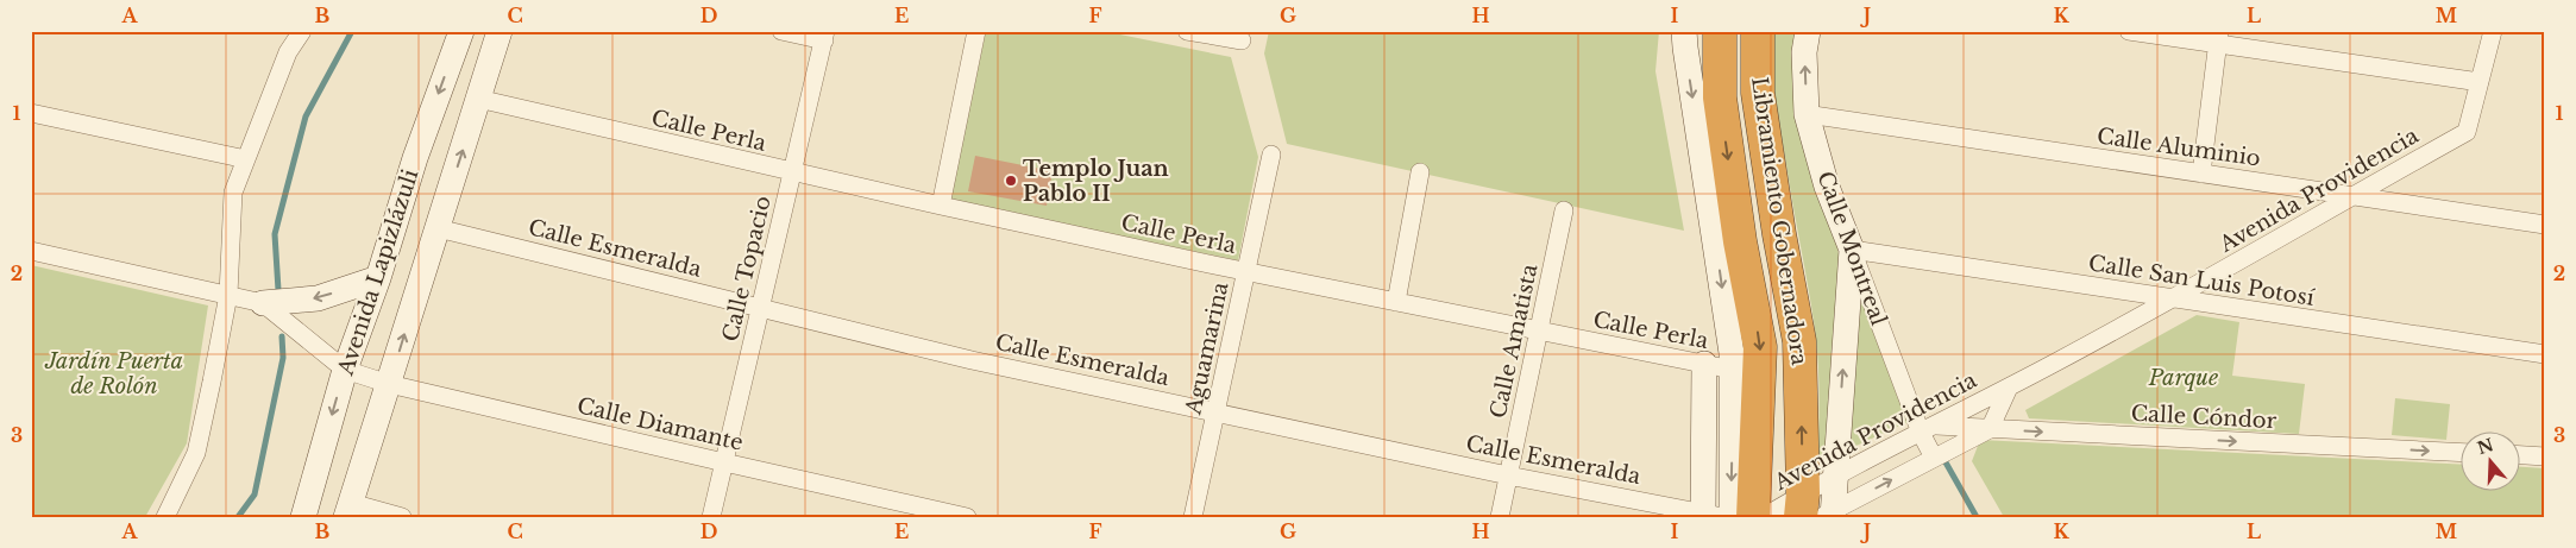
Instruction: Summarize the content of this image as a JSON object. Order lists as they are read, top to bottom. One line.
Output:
{"streets":{"highway":["Libramiento Gobernadora"],"street":["Calle Perla","Calle Aluminio","Avenida Providencia","Calle Esmeralda","Calle Montreal","Calle Topacio","Avenida Lapizlázuli","Calle San Luis Potosí","Calle Amatista","Aguamarina","Calle Cóndor","Calle Diamante"]},"crossings":[["Calle Perla","Calle Topacio"],["Calle Perla","Avenida Lapizlázuli"],["Calle Perla","Calle Amatista"],["Calle Perla","Aguamarina"],["Calle Aluminio","Avenida Providencia"],["Calle Aluminio","Calle Montreal"],["Avenida Providencia","Libramiento Gobernadora"],["Avenida Providencia","Calle Montreal"],["Avenida Providencia","Calle San Luis Potosí"],["Avenida Providencia","Calle Cóndor"],["Calle Esmeralda","Calle Topacio"],["Calle Esmeralda","Avenida Lapizlázuli"],["Calle Esmeralda","Calle Amatista"],["Calle Esmeralda","Aguamarina"],["Calle Montreal","Calle San Luis Potosí"],["Calle Montreal","Calle Cóndor"],["Calle Topacio","Calle Diamante"],["Avenida Lapizlázuli","Calle Diamante"]],"one_way":["Calle Cóndor"],"parks":["Jardín Puerta de Rolón","Parque"],"places":["Templo Juan Pablo II"],"north":"top","grid":{"columns":["A","B","C","D","E","F","G","H","I","J","K","L","M"],"rows":["1","2","3"]}}
